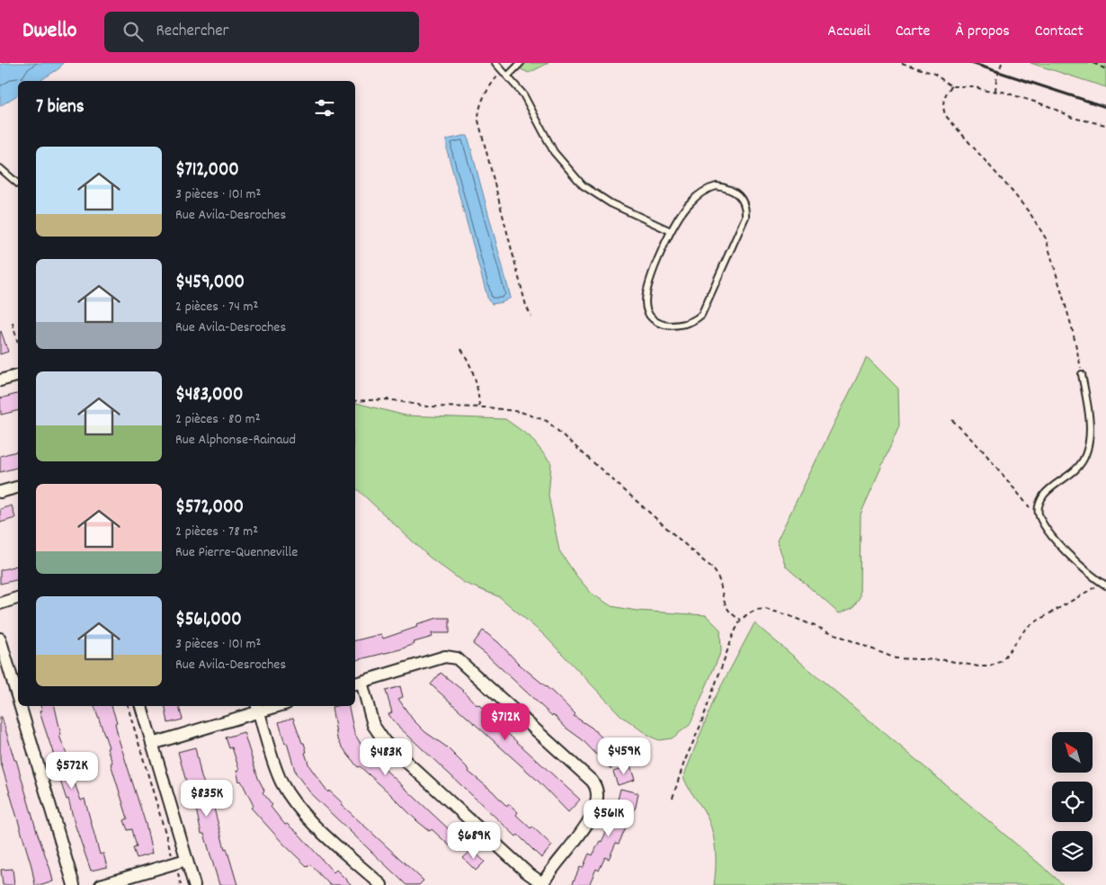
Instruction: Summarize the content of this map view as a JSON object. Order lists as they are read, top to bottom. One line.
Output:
{"north":"top left","page":{"header":"Dwello","search":"Rechercher","nav":["Accueil","Carte","À propos","Contact"],"heading":"7 biens","list":[{"name":"$712,000","note":"3 pièces · 101 m² · Rue Avila-Desroches"},{"name":"$459,000","note":"2 pièces · 74 m² · Rue Avila-Desroches"},{"name":"$483,000","note":"2 pièces · 80 m² · Rue Alphonse-Rainaud"},{"name":"$572,000","note":"2 pièces · 78 m² · Rue Pierre-Quenneville"},{"name":"$561,000","note":"3 pièces · 101 m² · Rue Avila-Desroches"}],"price":["$712K","$459K","$483K","$572K","$835K","$561K","$689K"]}}
